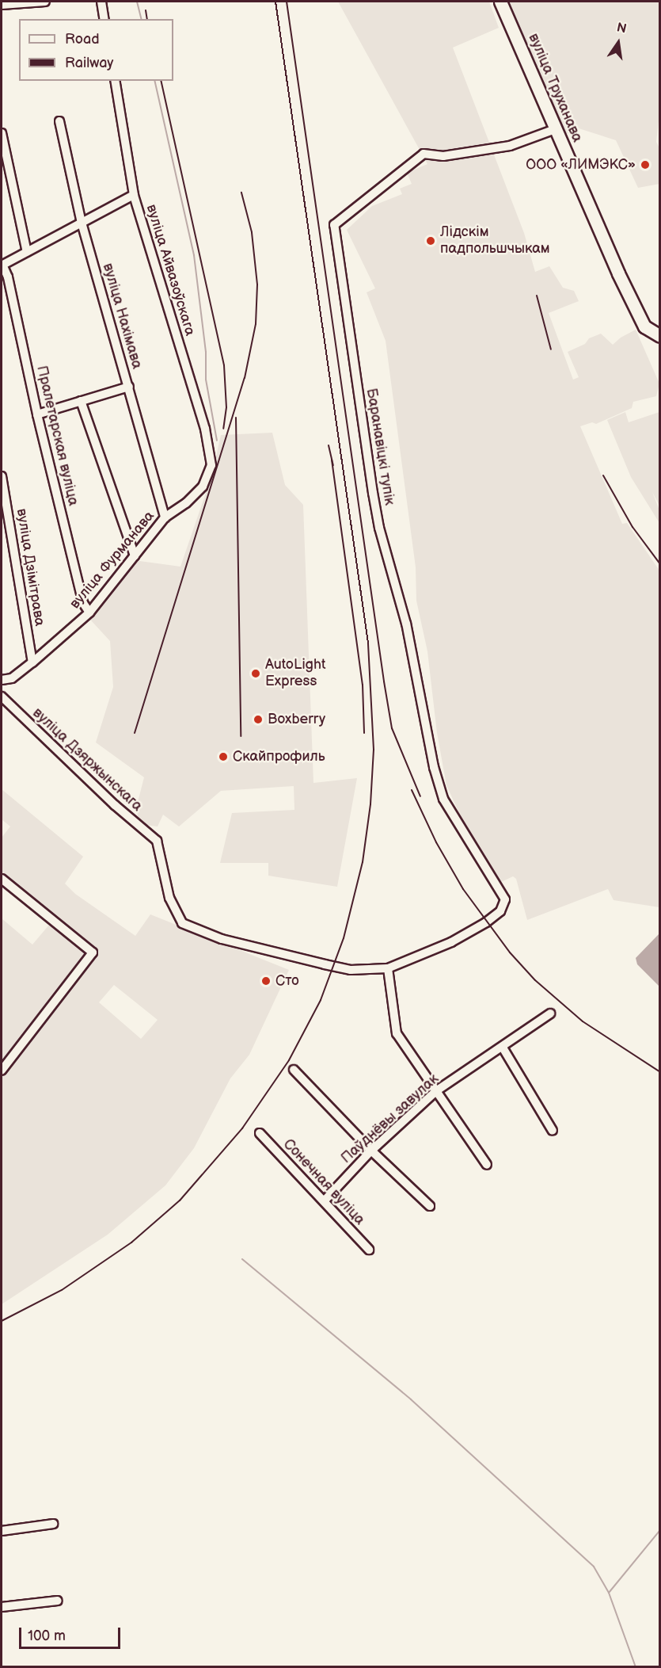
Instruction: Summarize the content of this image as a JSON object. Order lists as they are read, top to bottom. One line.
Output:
{"streets":{"main road":["вуліца Труханава"],"street":["вуліца Айвазоўскага","вуліца Нахімава","Пралетарская вуліца","Баранавіцкі тупік","вуліца Фурманава","вуліца Дзімітрава","вуліца Дзяржынскага","Паўднёвы завулак","Сонечная вуліца"]},"crossings":[["вуліца Труханава","Баранавіцкі тупік"],["вуліца Айвазоўскага","вуліца Фурманава"],["вуліца Нахімава","вуліца Фурманава"],["Пралетарская вуліца","вуліца Фурманава"],["Баранавіцкі тупік","вуліца Дзяржынскага"],["вуліца Фурманава","вуліца Дзімітрава"],["Паўднёвы завулак","Сонечная вуліца"]],"places":["ООО «ЛИМЭКС»","Лідскім падпольшчыкам","AutoLight Express","Boxberry","Скайпрофиль","Сто"],"legend":["Road","Railway"],"scale_bar":"100 m","north":"top"}
